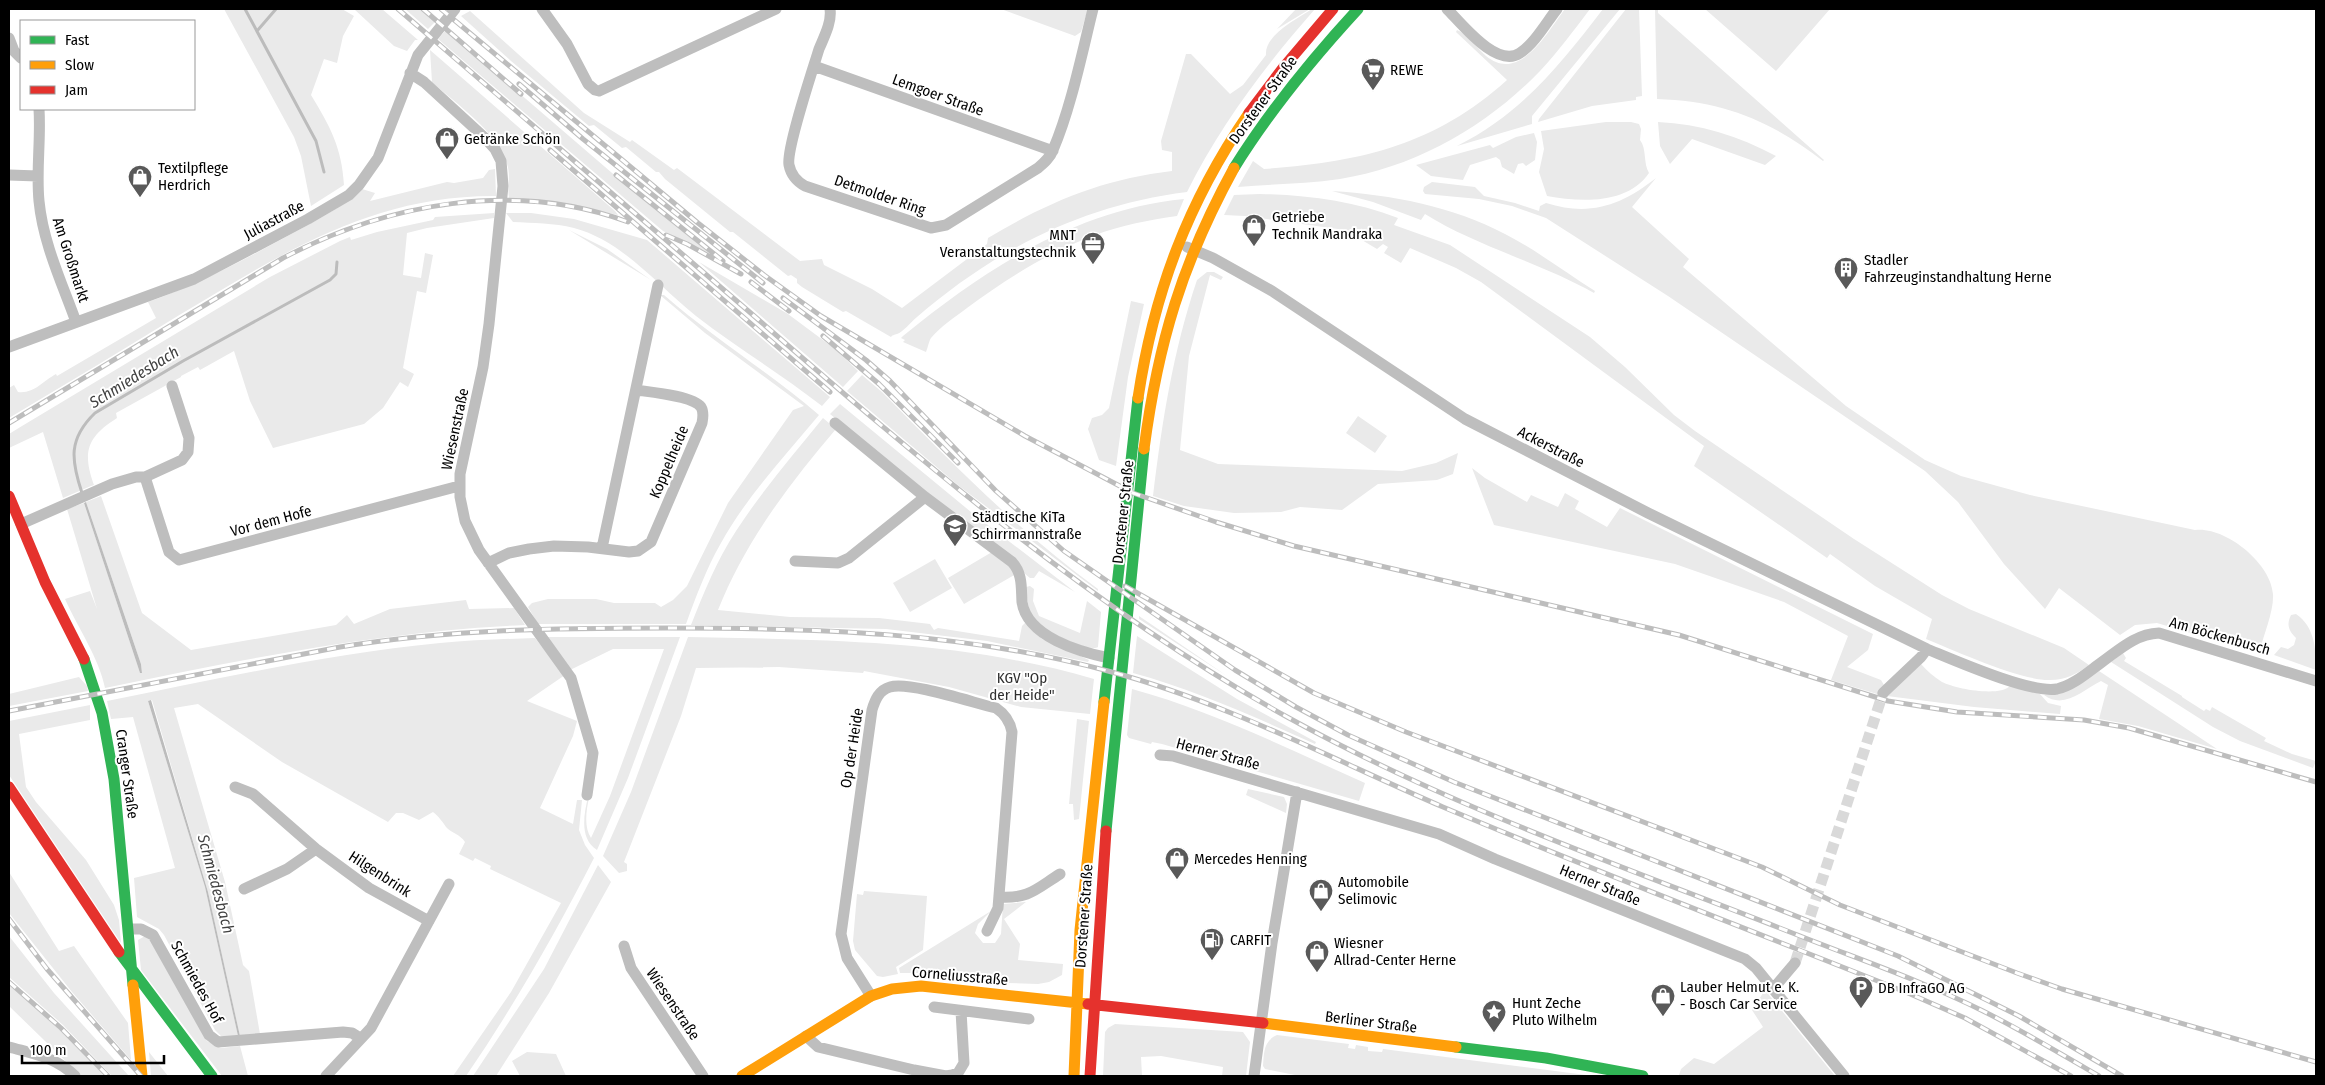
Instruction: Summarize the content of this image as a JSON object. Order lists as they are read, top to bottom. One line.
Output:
{"streets":{"main road":["Dorstener Straße","Cranger Straße","Corneliusstraße","Berliner Straße"],"street":["Lemgoer Straße","Detmolder Ring","Juliastraße","Am Großmarkt","Wiesenstraße","Ackerstraße","Koppelheide","Vor dem Hofe","Am Böckenbusch","Op der Heide","Herner Straße","Hilgenbrink","Schmiedes Hof"]},"crossings":[["Lemgoer Straße","Detmolder Ring"],["Dorstener Straße","Ackerstraße"],["Dorstener Straße","Corneliusstraße"],["Dorstener Straße","Berliner Straße"],["Juliastraße","Am Großmarkt"],["Juliastraße","Wiesenstraße"],["Wiesenstraße","Koppelheide"],["Wiesenstraße","Vor dem Hofe"],["Ackerstraße","Am Böckenbusch"],["Op der Heide","Corneliusstraße"],["Cranger Straße","Schmiedes Hof"],["Corneliusstraße","Berliner Straße"]],"water":["Schmiedesbach"],"parks":["KGV \"Op der Heide\""],"places":{"supermarket":["REWE"],"shop":["Getränke Schön","Textilpflege Herdrich","Getriebe Technik Mandraka","Mercedes Henning","Automobile Selimovic","Wiesner Allrad-Center Herne","Lauber Helmut e. K. - Bosch Car Service"],"office":["MNT Veranstaltungstechnik"],"building":["Stadler Fahrzeuginstandhaltung Herne"],"school or university":["Städtische KiTa Schirrmannstraße"],"fuel station":["CARFIT"],"parking":["DB InfraGO AG"],"place":["Hunt Zeche Pluto Wilhelm"]},"legend":["Fast","Slow","Jam"],"scale_bar":"100 m"}
